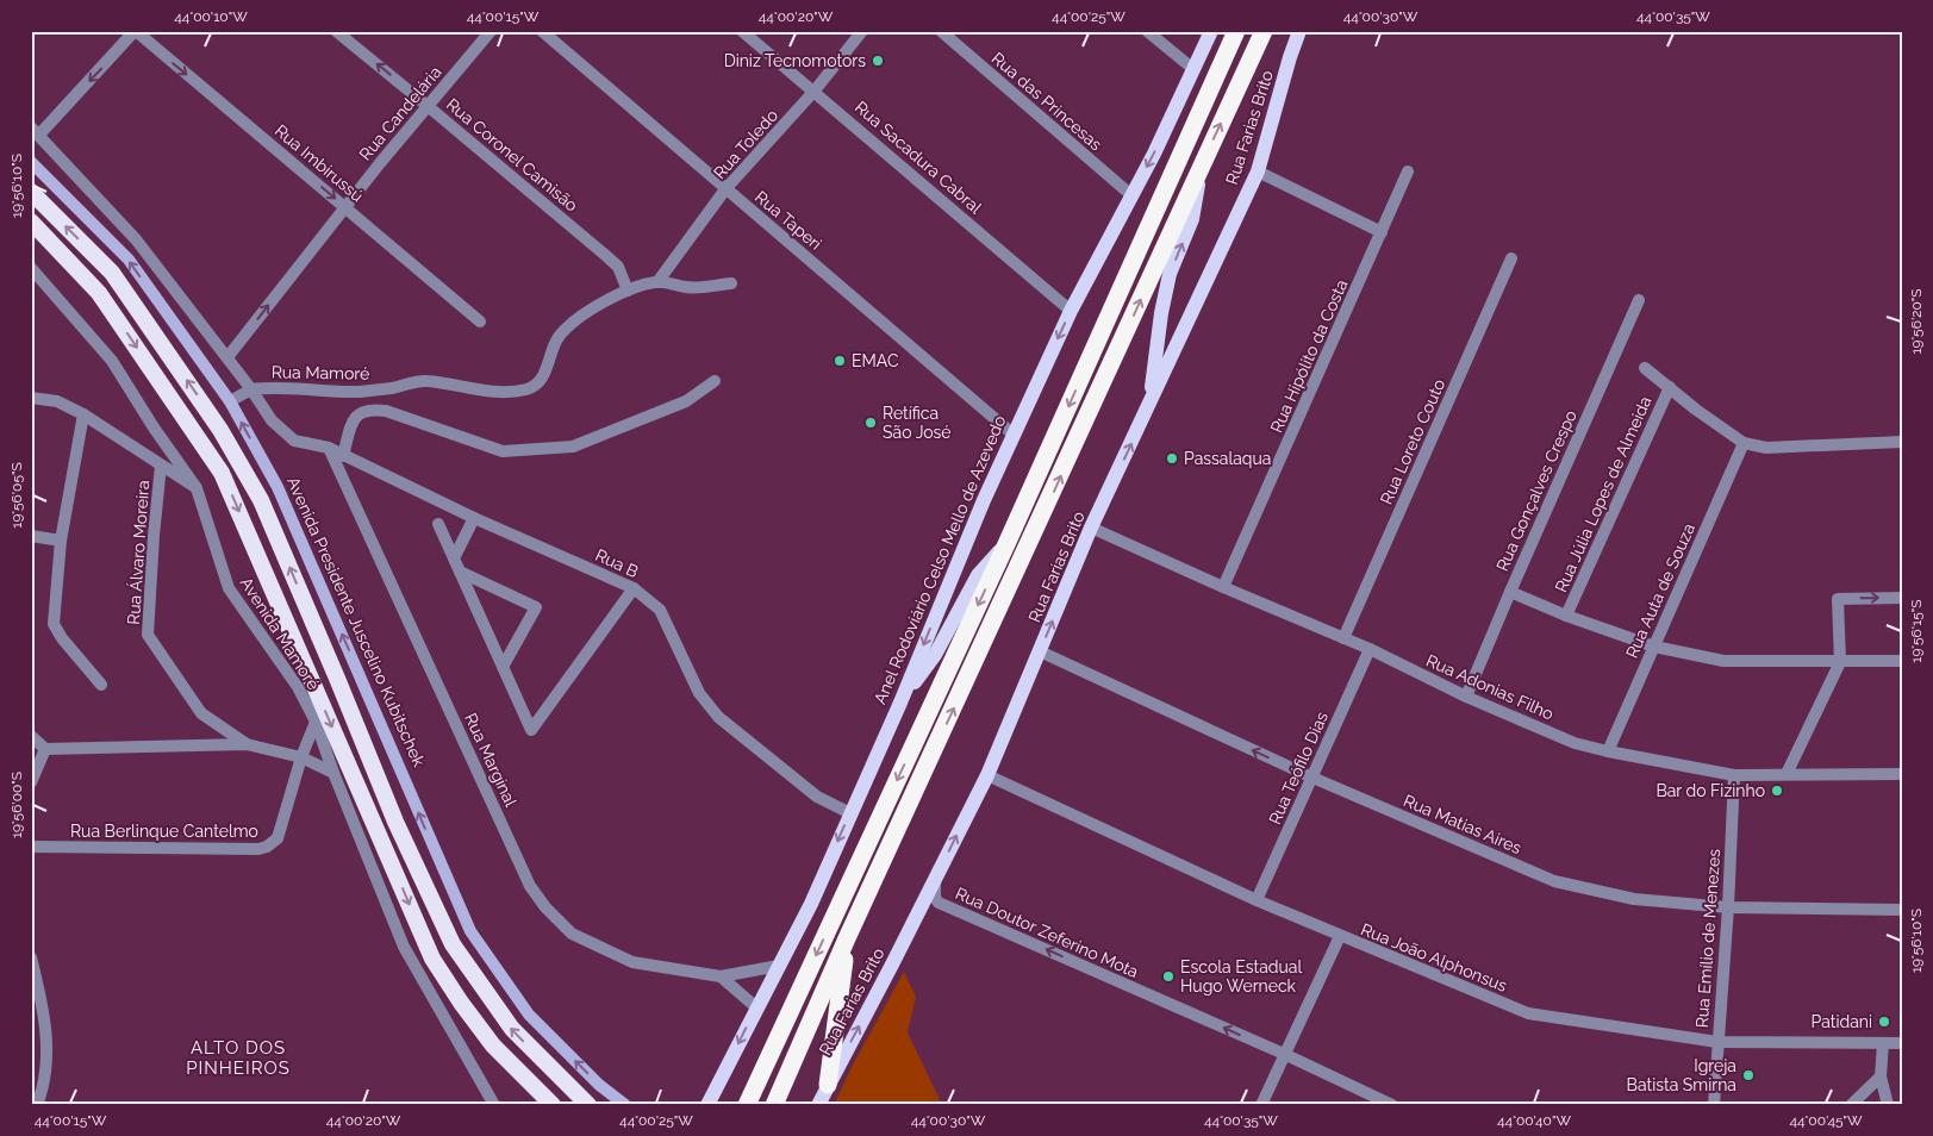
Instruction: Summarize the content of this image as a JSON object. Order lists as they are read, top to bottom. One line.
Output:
{"streets":{"main road":["Rua Farias Brito","Anel Rodoviário Celso Mello de Azevedo","Avenida Presidente Juscelino Kubitschek"],"street":["Rua das Princesas","Rua Candelária","Rua Toledo","Rua Coronel Camisão","Rua Sacadura Cabral","Rua Imbirussú","Rua Taperi","Rua Hipólito da Costa","Rua Mamoré","Rua Loreto Couto","Rua Gonçalves Crespo","Rua Júlia Lopes de Almeida","Rua Álvaro Moreira","Rua B","Rua Auta de Souza","Avenida Mamoré","Rua Adonias Filho","Rua Marginal","Rua Teófilo Dias","Rua Matias Aires","Rua Berlinque Cantelmo","Rua Doutor Zeferino Mota","Rua Emílio de Menezes","Rua João Alphonsus"]},"crossings":[["Rua das Princesas","Anel Rodoviário Celso Mello de Azevedo"],["Rua Candelária","Rua Coronel Camisão"],["Rua Candelária","Rua Imbirussú"],["Rua Candelária","Rua B"],["Rua Farias Brito","Rua Adonias Filho"],["Rua Farias Brito","Rua Matias Aires"],["Rua Farias Brito","Rua Doutor Zeferino Mota"],["Rua Farias Brito","Rua João Alphonsus"],["Rua Toledo","Rua Sacadura Cabral"],["Rua Toledo","Rua Taperi"],["Rua Toledo","Rua Mamoré"],["Rua Coronel Camisão","Rua Mamoré"],["Rua Sacadura Cabral","Anel Rodoviário Celso Mello de Azevedo"],["Rua Taperi","Anel Rodoviário Celso Mello de Azevedo"],["Rua Hipólito da Costa","Rua Adonias Filho"],["Rua Mamoré","Rua B"],["Rua Loreto Couto","Rua Adonias Filho"],["Rua Gonçalves Crespo","Rua Júlia Lopes de Almeida"],["Rua Gonçalves Crespo","Rua Adonias Filho"],["Rua Júlia Lopes de Almeida","Rua Auta de Souza"],["Anel Rodoviário Celso Mello de Azevedo","Rua B"],["Anel Rodoviário Celso Mello de Azevedo","Rua Marginal"],["Rua B","Rua Marginal"],["Rua Auta de Souza","Rua Adonias Filho"],["Avenida Mamoré","Rua Berlinque Cantelmo"],["Rua Adonias Filho","Rua Teófilo Dias"],["Rua Adonias Filho","Rua Emílio de Menezes"],["Rua Teófilo Dias","Rua Matias Aires"],["Rua Teófilo Dias","Rua João Alphonsus"],["Rua Matias Aires","Rua Emílio de Menezes"],["Rua Emílio de Menezes","Rua João Alphonsus"]],"one_way":["Rua Candelária","Rua Farias Brito","Rua Imbirussú","Avenida Presidente Juscelino Kubitschek","Rua Doutor Zeferino Mota"],"districts":["ALTO DOS PINHEIROS"],"places":["Diniz Tecnomotors","EMAC","Retífica São José","Passalaqua","Bar do Fizinho","Escola Estadual Hugo Werneck","Patidani","Igreja Batista Smirna"],"coordinates":["44°00'10\"W","44°00'15\"W","44°00'20\"W","44°00'25\"W","44°00'30\"W","44°00'35\"W","19°56'10\"S","19°56'20\"S","19°56'05\"S","19°56'15\"S","19°56'00\"S","44°00'40\"W","44°00'45\"W"]}
